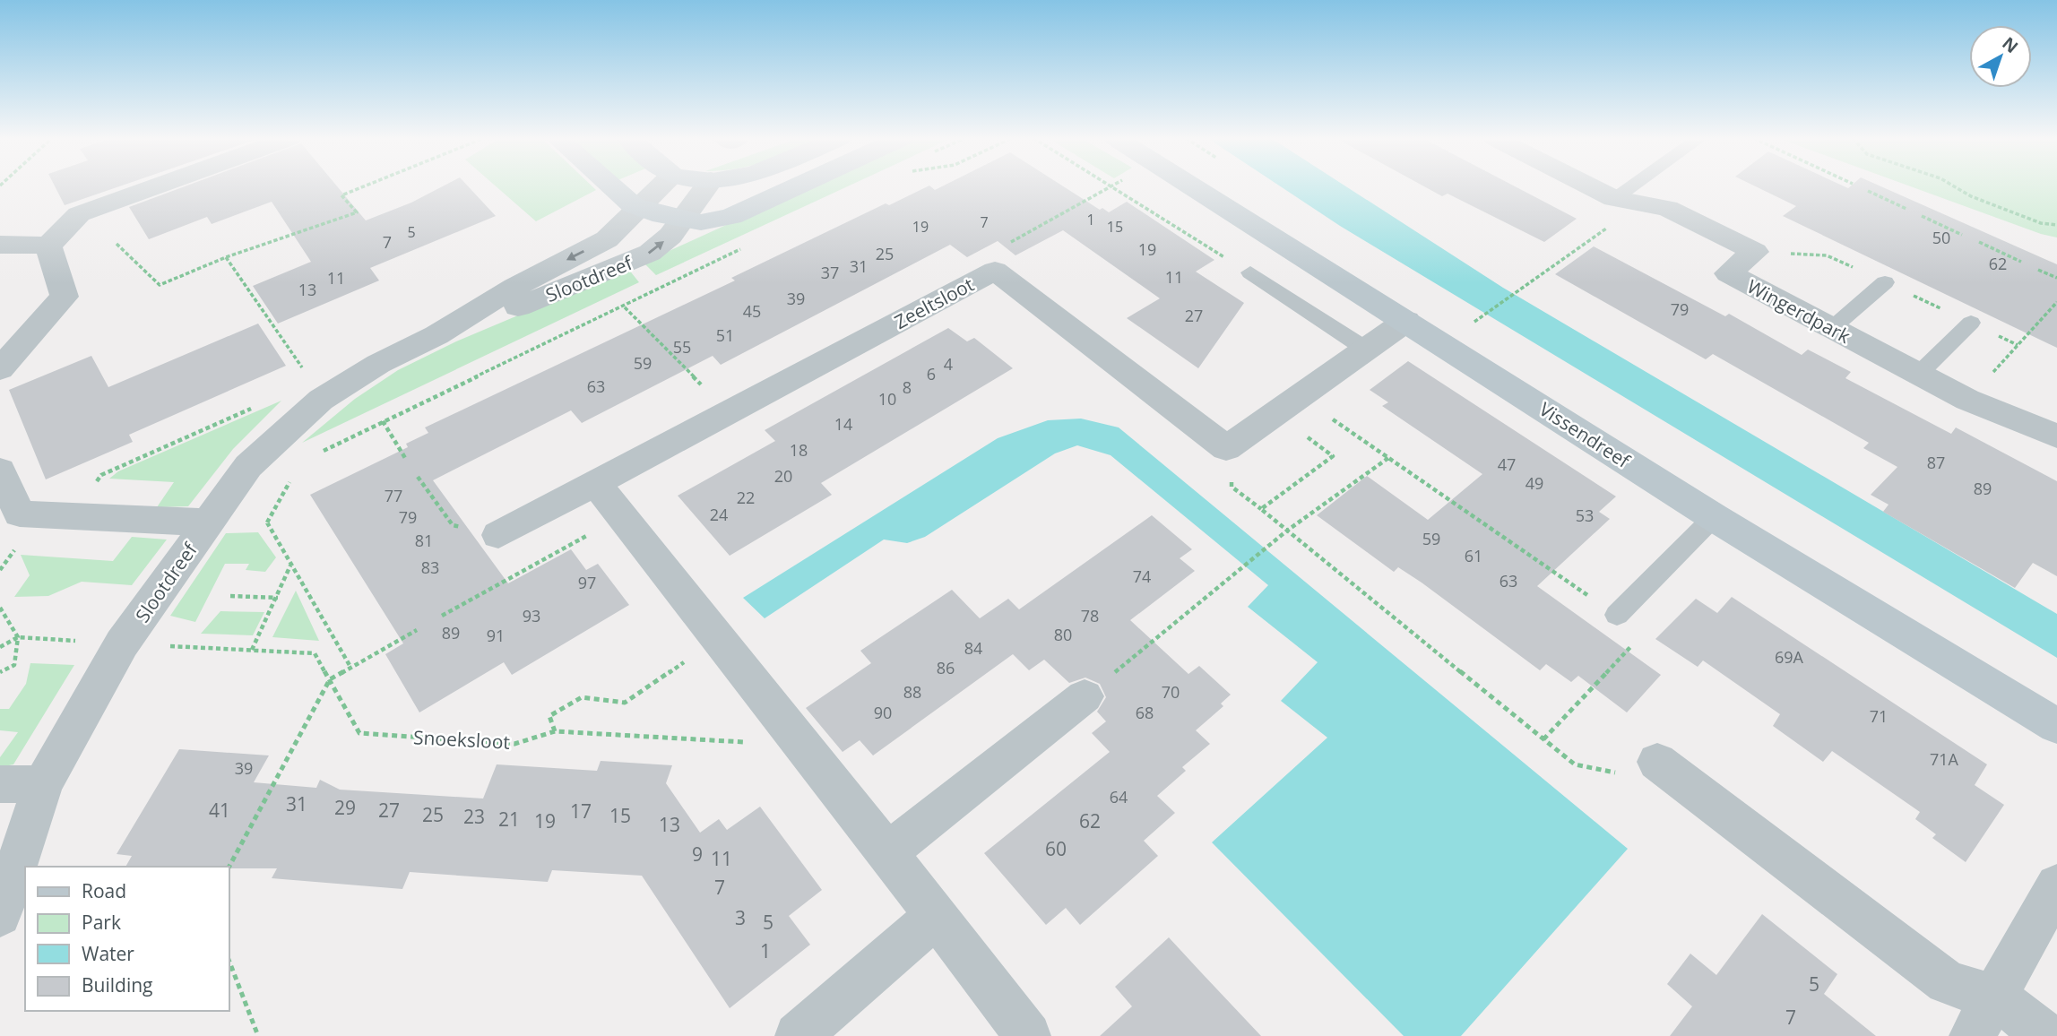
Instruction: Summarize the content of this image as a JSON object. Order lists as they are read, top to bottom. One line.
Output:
{"streets":{"street":["Slootdreef","Zeeltsloot","Wingerdpark","Vissendreef"],"path":["Snoeksloot"]},"crossings":[["Zeeltsloot","Vissendreef"]],"house_numbers":["1","7","19","15","5","50","7","19","25","62","31","37","11","11","13","39","79","45","27","51","55","59","4","6","63","8","10","14","18","87","47","20","49","89","77","22","24","53","79","59","81","61","83","74","63","97","93","78","89","80","91","84","69A","86","88","70","90","68","71","71A","39","64","31","29","41","27","17","25","15","23","21","19","62","13","60","9","11","7","3","5","1","5","7"],"legend":["Road","Park","Water","Building"],"north":"top right"}
